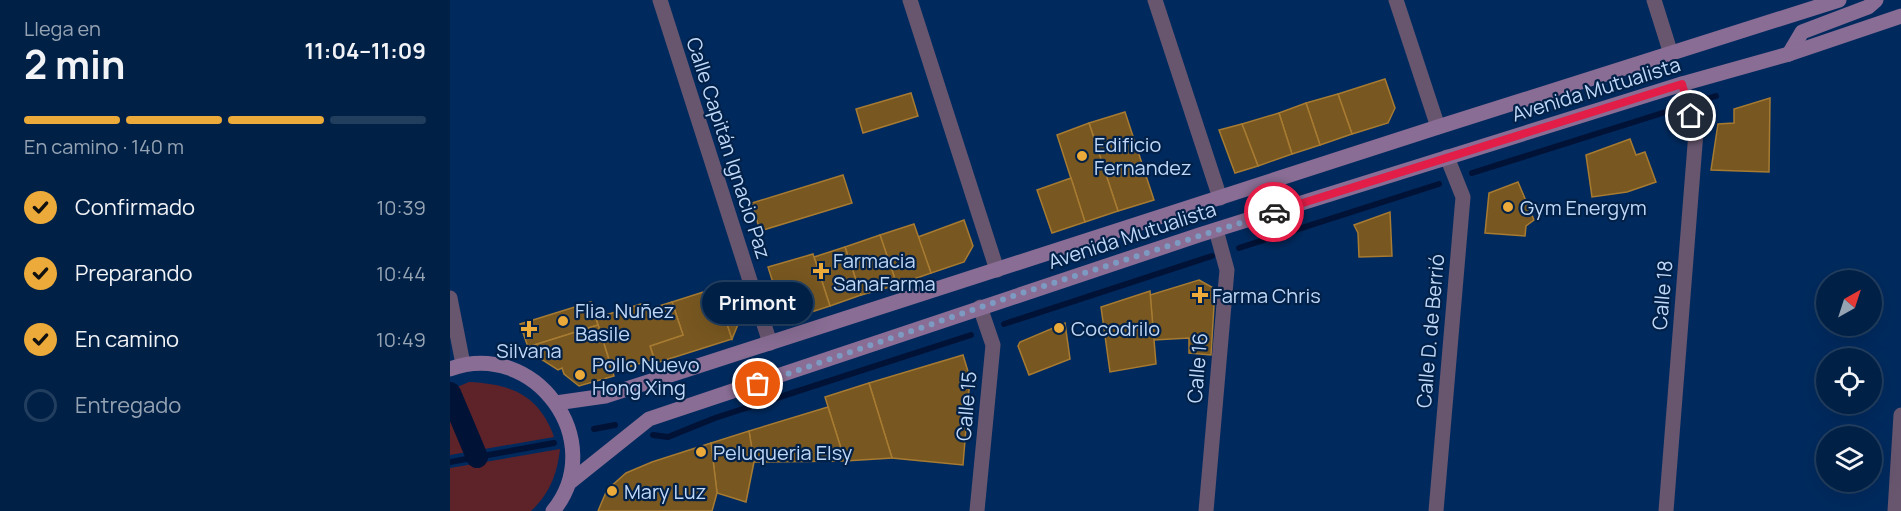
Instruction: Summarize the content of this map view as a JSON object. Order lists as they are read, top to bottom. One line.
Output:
{"streets":{"main road":["Avenida Mutualista"],"street":["Calle Capitán Ignacio Paz","Calle 18","Calle D. de Berrió","Calle 16","Calle 15"]},"crossings":[["Avenida Mutualista","Calle Capitán Ignacio Paz"],["Avenida Mutualista","Calle 18"],["Avenida Mutualista","Calle D. de Berrió"],["Avenida Mutualista","Calle 16"],["Avenida Mutualista","Calle 15"]],"places":{"other":["Edificio Fernandez","Gym Energym","Flia. Nuñez Basile","Cocodrilo","Pollo Nuevo Hong Xing","Primont","Peluqueria Elsy","Mary Luz"],"health":["Farmacia SanaFarma","Farma Chris","Silvana"]},"north":"top right","page":{"heading":["2 min","Llega en","11:04–11:09"],"bar":"En camino · 140 m","list":[["Confirmado","10:39"],["Preparando","10:44"],["En camino","10:49"],"Entregado"],"bubble":"Primont"}}
